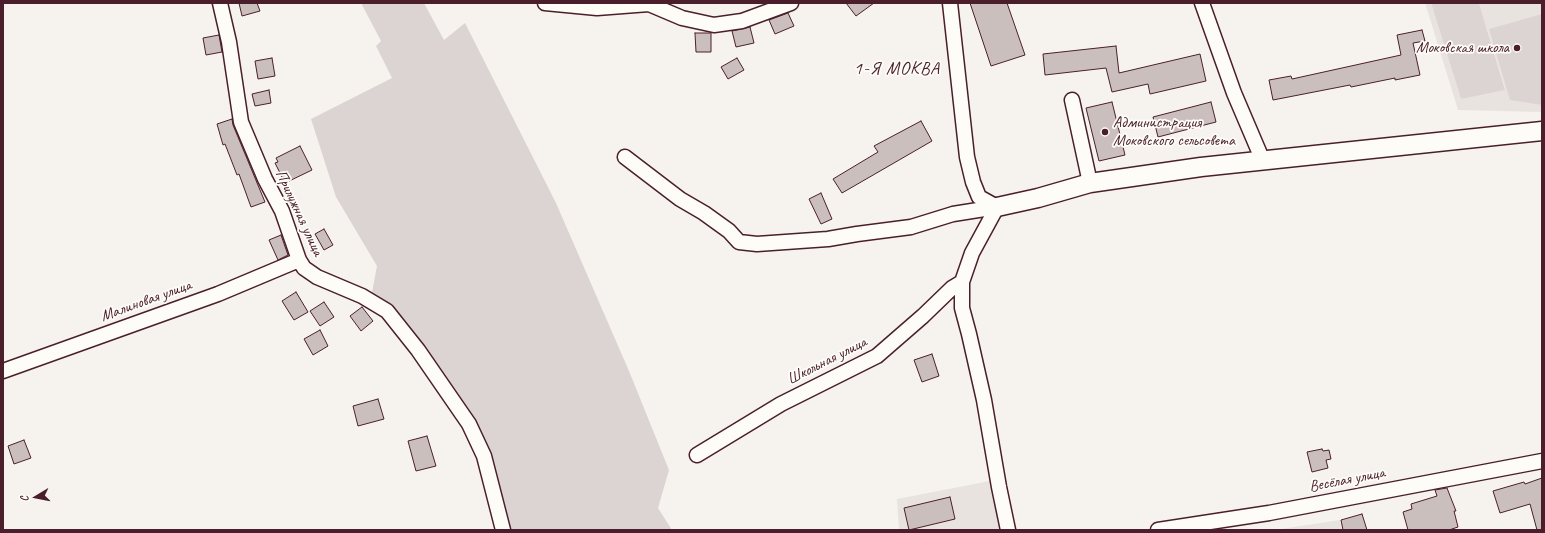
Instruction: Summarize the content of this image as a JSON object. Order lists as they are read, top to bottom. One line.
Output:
{"streets":{"street":["Прилужная улица","Малиновая улица","Школьная улица","Весёлая улица"]},"crossings":[["Прилужная улица","Малиновая улица"]],"districts":["1-Я МОКВА"],"places":["Моковская школа","Администрация Моковского сельсовета"],"north":"left"}
